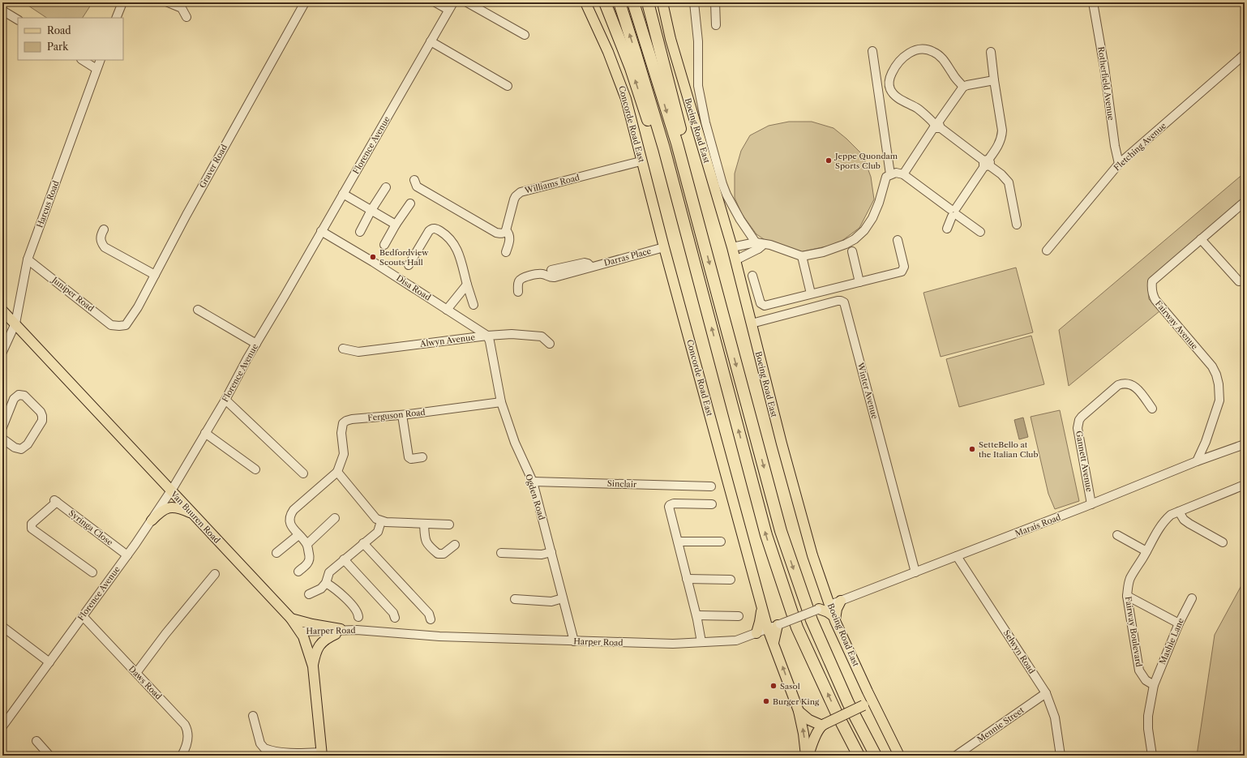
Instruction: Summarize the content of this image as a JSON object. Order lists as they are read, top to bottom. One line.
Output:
{"streets":{"main road":["Concorde Road East","Boeing Road East","Van Buuren Road"],"street":["Rotherfield Avenue","Florence Avenue","Fletching Avenue","Graver Road","Williams Road","Harcus Road","Darras Place","Disa Road","Juniper Road","Fairway Avenue","Alwyn Avenue","Winter Avenue","Ferguson Road","Gannett Avenue","Sinclair","Ogden Road","Marais Road","Syringa Close","Harper Road","Fairway Boulevard","Mashie Lane","Selwyn Road","Daws Road","Mennie Street"]},"crossings":[["Rotherfield Avenue","Fletching Avenue"],["Concorde Road East","Williams Road"],["Concorde Road East","Darras Place"],["Concorde Road East","Harper Road"],["Boeing Road East","Winter Avenue"],["Boeing Road East","Marais Road"],["Boeing Road East","Harper Road"],["Florence Avenue","Disa Road"],["Florence Avenue","Van Buuren Road"],["Florence Avenue","Syringa Close"],["Florence Avenue","Daws Road"],["Graver Road","Juniper Road"],["Harcus Road","Juniper Road"],["Harcus Road","Van Buuren Road"],["Disa Road","Alwyn Avenue"],["Disa Road","Ogden Road"],["Fairway Avenue","Marais Road"],["Alwyn Avenue","Ogden Road"],["Winter Avenue","Marais Road"],["Ferguson Road","Ogden Road"],["Gannett Avenue","Marais Road"],["Sinclair","Ogden Road"],["Ogden Road","Harper Road"],["Van Buuren Road","Harper Road"],["Marais Road","Harper Road"],["Marais Road","Selwyn Road"],["Fairway Boulevard","Mashie Lane"],["Selwyn Road","Mennie Street"]],"places":["Jeppe Quondam Sports Club","Bedfordview Scouts Hall","SetteBello at the Italian Club","Sasol","Burger King"],"legend":["Road","Park"]}
